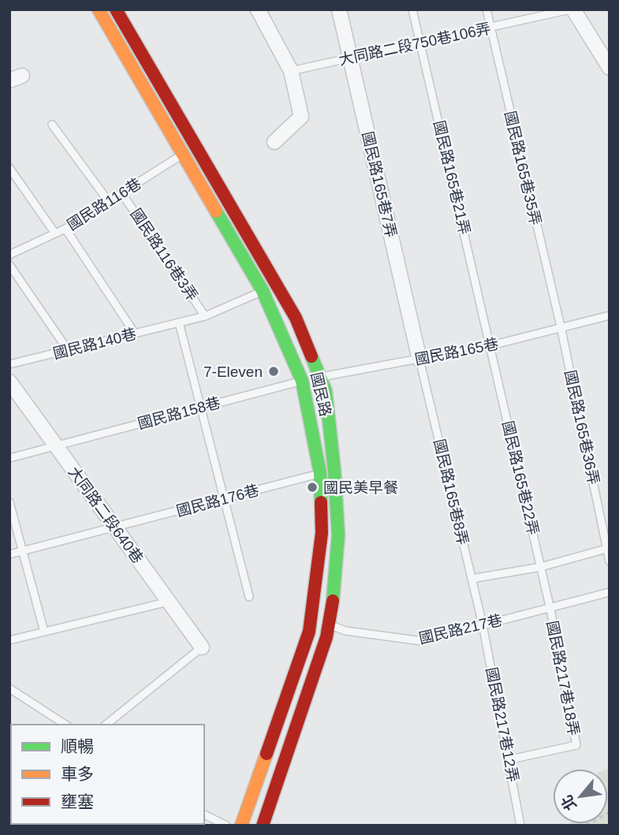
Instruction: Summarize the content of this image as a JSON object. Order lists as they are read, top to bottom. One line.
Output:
{"streets":{"street":["國民路165巷7弄","國民路","大同路二段640巷"],"lane":["大同路二段750巷106弄","國民路165巷35弄","國民路165巷21弄","國民路116巷","國民路116巷3弄","國民路140巷","國民路165巷","國民路158巷","國民路165巷36弄","國民路165巷22弄","國民路165巷8弄","國民路176巷","國民路217巷","國民路217巷18弄","國民路217巷12弄"]},"crossings":[["大同路二段750巷106弄","國民路165巷35弄"],["大同路二段750巷106弄","國民路165巷21弄"],["大同路二段750巷106弄","國民路165巷7弄"],["國民路165巷35弄","國民路165巷"],["國民路165巷35弄","國民路165巷36弄"],["國民路165巷21弄","國民路165巷"],["國民路165巷21弄","國民路165巷22弄"],["國民路165巷7弄","國民路165巷"],["國民路165巷7弄","國民路165巷8弄"],["國民路116巷","國民路116巷3弄"],["國民路116巷","國民路"],["國民路116巷3弄","國民路140巷"],["國民路140巷","國民路"],["國民路165巷","國民路"],["國民路165巷","國民路158巷"],["國民路165巷","國民路165巷36弄"],["國民路165巷","國民路165巷22弄"],["國民路165巷","國民路165巷8弄"],["國民路","國民路158巷"],["國民路","國民路176巷"],["國民路","國民路217巷"],["國民路158巷","大同路二段640巷"],["國民路165巷22弄","國民路217巷"],["國民路165巷22弄","國民路217巷18弄"],["國民路165巷8弄","國民路217巷"],["國民路165巷8弄","國民路217巷12弄"],["國民路176巷","大同路二段640巷"],["國民路217巷","國民路217巷18弄"],["國民路217巷","國民路217巷12弄"],["國民路217巷18弄","國民路217巷12弄"]],"places":["7-Eleven","國民美早餐"],"legend":["順暢","車多","壅塞"],"north":"bottom left"}
